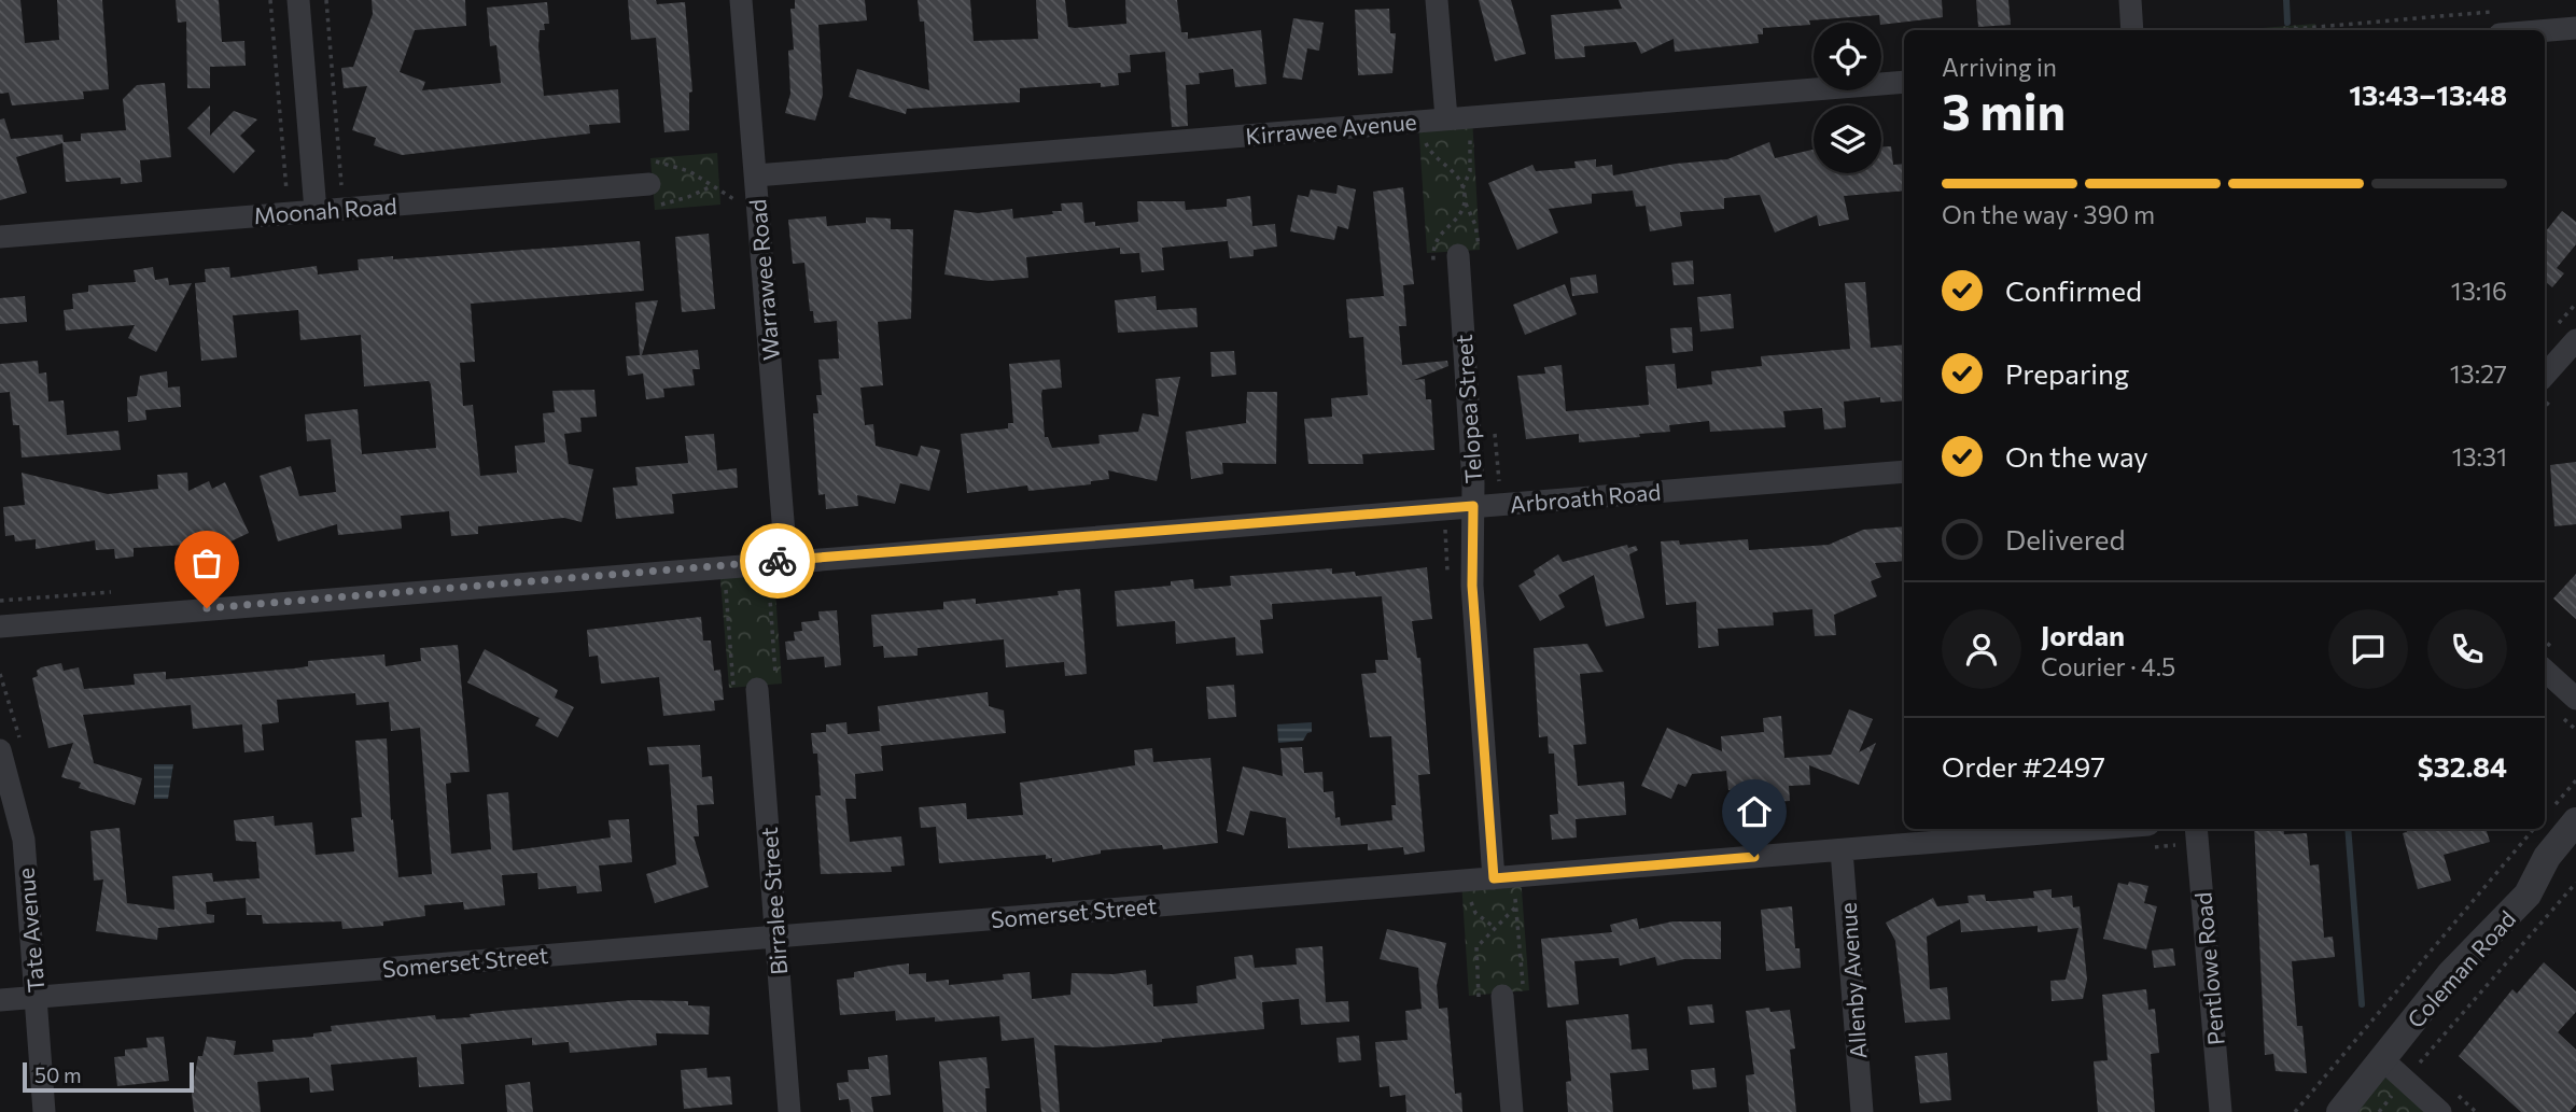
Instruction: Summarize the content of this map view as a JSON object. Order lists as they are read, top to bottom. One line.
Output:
{"streets":{"street":["Kirrawee Avenue","Moonah Road","Warrawee Road","Telopea Street","Arbroath Road","Birralee Street","Somerset Street","Tate Avenue","Pentlowe Road","Coleman Road","Allenby Avenue"]},"crossings":[["Kirrawee Avenue","Warrawee Road"],["Warrawee Road","Arbroath Road"],["Telopea Street","Arbroath Road"],["Telopea Street","Somerset Street"],["Birralee Street","Somerset Street"],["Somerset Street","Tate Avenue"],["Somerset Street","Allenby Avenue"]],"scale_bar":"50 m","page":{"heading":["3 min","Arriving in","13:43–13:48"],"panel":["Jordan","Courier · 4.5","Order #2497","$32.84"],"bar":"On the way · 390 m","list":[["Confirmed","13:16"],["Preparing","13:27"],["On the way","13:31"],"Delivered"],"scale":"50 m"}}
